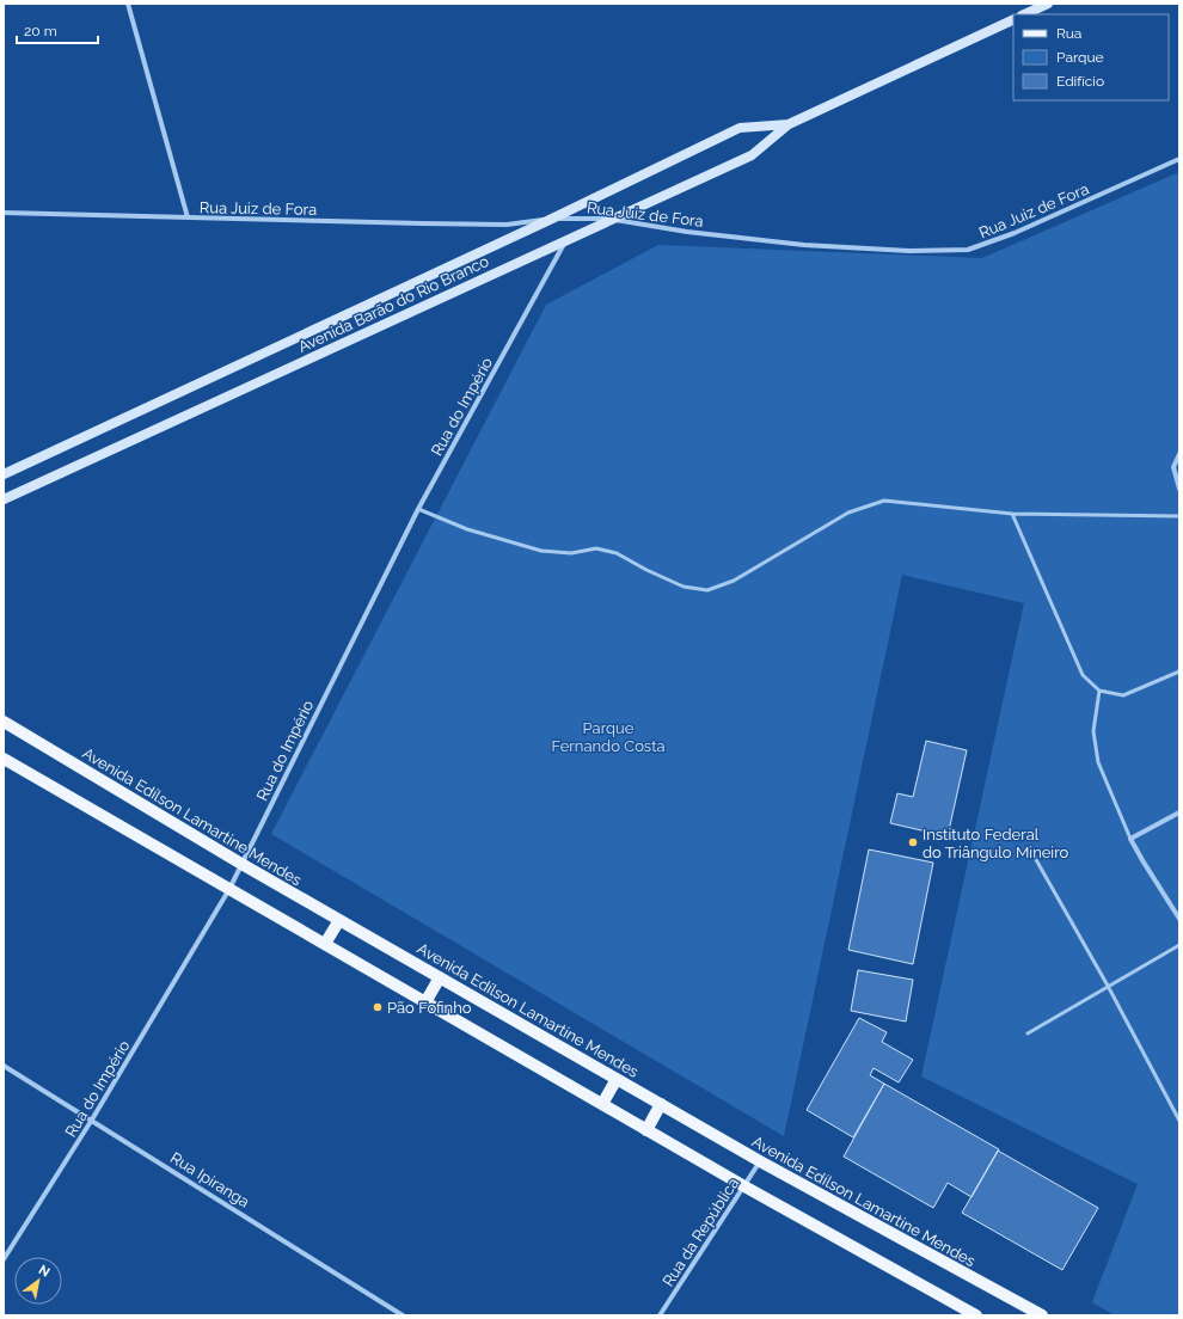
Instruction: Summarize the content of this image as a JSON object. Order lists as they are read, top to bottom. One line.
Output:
{"streets":{"main road":["Avenida Edílson Lamartine Mendes"],"street":["Rua Juiz de Fora","Avenida Barão do Rio Branco","Rua do Império","Rua Ipiranga","Rua da República"]},"crossings":[["Rua Juiz de Fora","Avenida Barão do Rio Branco"],["Avenida Barão do Rio Branco","Rua do Império"],["Rua do Império","Avenida Edílson Lamartine Mendes"],["Rua do Império","Rua Ipiranga"],["Avenida Edílson Lamartine Mendes","Rua da República"]],"parks":["Parque Fernando Costa"],"places":["Instituto Federal do Triângulo Mineiro","Pão Fofinho"],"legend":["Rua","Parque","Edifício"],"scale_bar":"20 m","north":"top right"}
